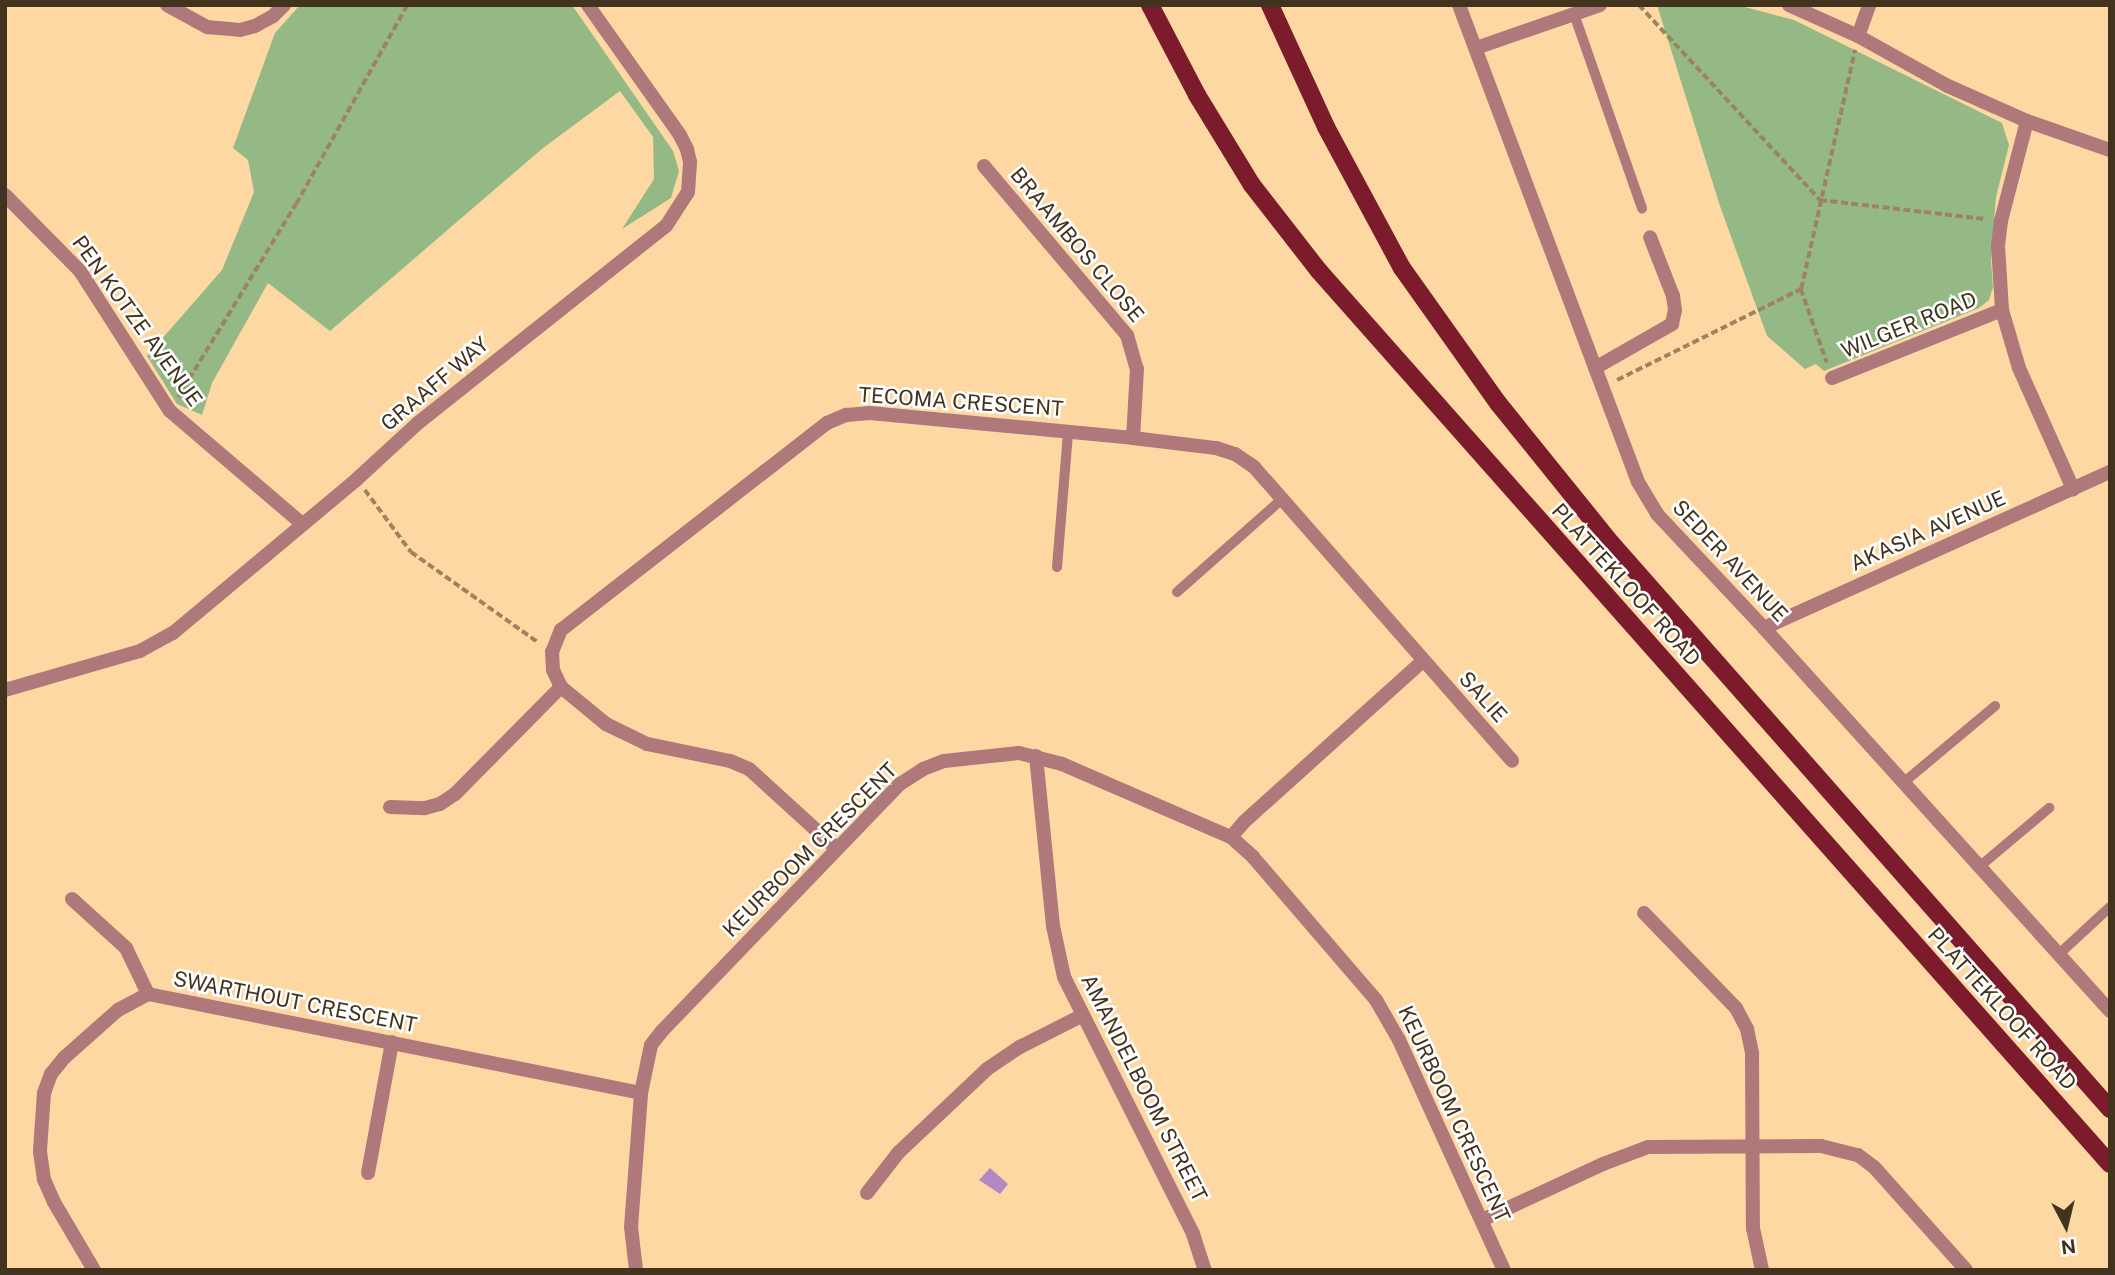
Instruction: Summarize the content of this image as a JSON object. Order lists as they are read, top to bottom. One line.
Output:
{"streets":{"main road":["PLATTEKLOOF ROAD"],"street":["BRAAMBOS CLOSE","PEN KOTZE AVENUE","WILGER ROAD","GRAAFF WAY","TECOMA CRESCENT","AKASIA AVENUE","SEDER AVENUE","SALIE","KEURBOOM CRESCENT","SWARTHOUT CRESCENT","AMANDELBOOM STREET"]},"crossings":[["BRAAMBOS CLOSE","TECOMA CRESCENT"],["PEN KOTZE AVENUE","GRAAFF WAY"],["TECOMA CRESCENT","SALIE"],["AKASIA AVENUE","SEDER AVENUE"],["KEURBOOM CRESCENT","SWARTHOUT CRESCENT"],["KEURBOOM CRESCENT","AMANDELBOOM STREET"]],"north":"bottom"}
